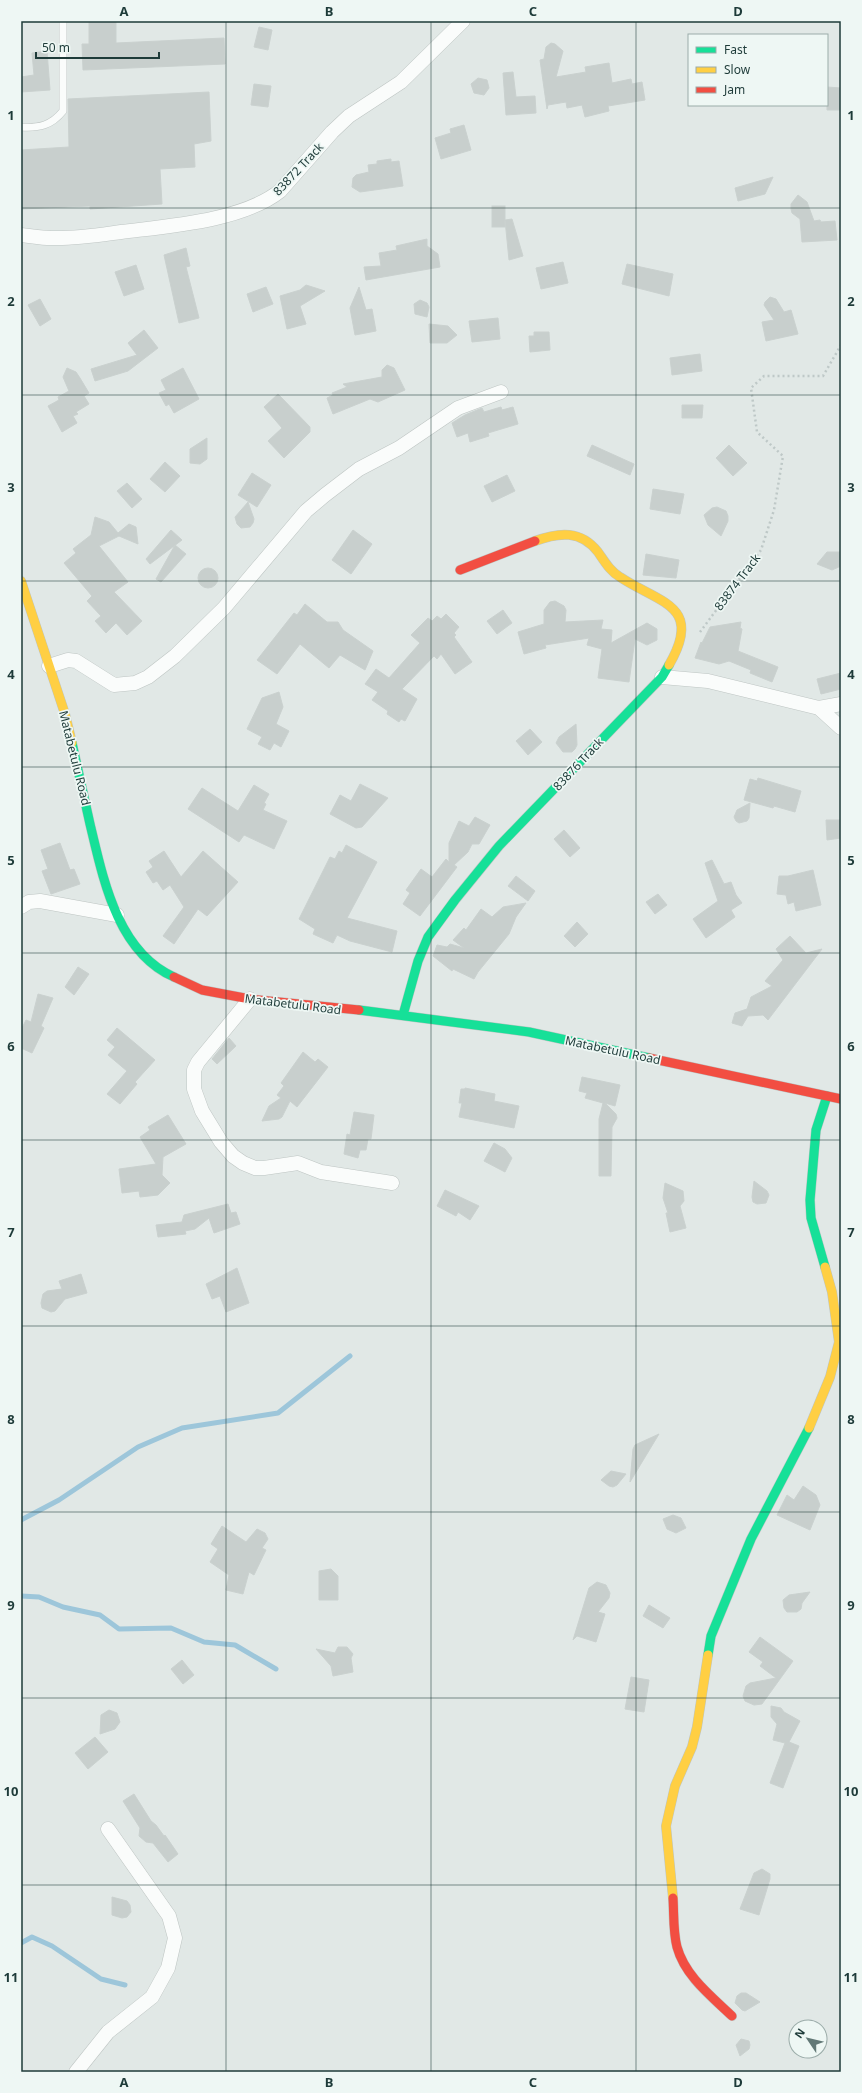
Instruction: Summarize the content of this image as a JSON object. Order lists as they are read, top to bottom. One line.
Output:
{"streets":{"street":["83872 Track","Matabetulu Road","83876 Track"],"path":["83874 Track"]},"crossings":[["83874 Track","83876 Track"],["Matabetulu Road","83876 Track"]],"legend":["Fast","Slow","Jam"],"scale_bar":"50 m","north":"top left","grid":{"columns":["A","B","C","D"],"rows":["1","2","3","4","5","6","7","8","9","10","11"]}}
